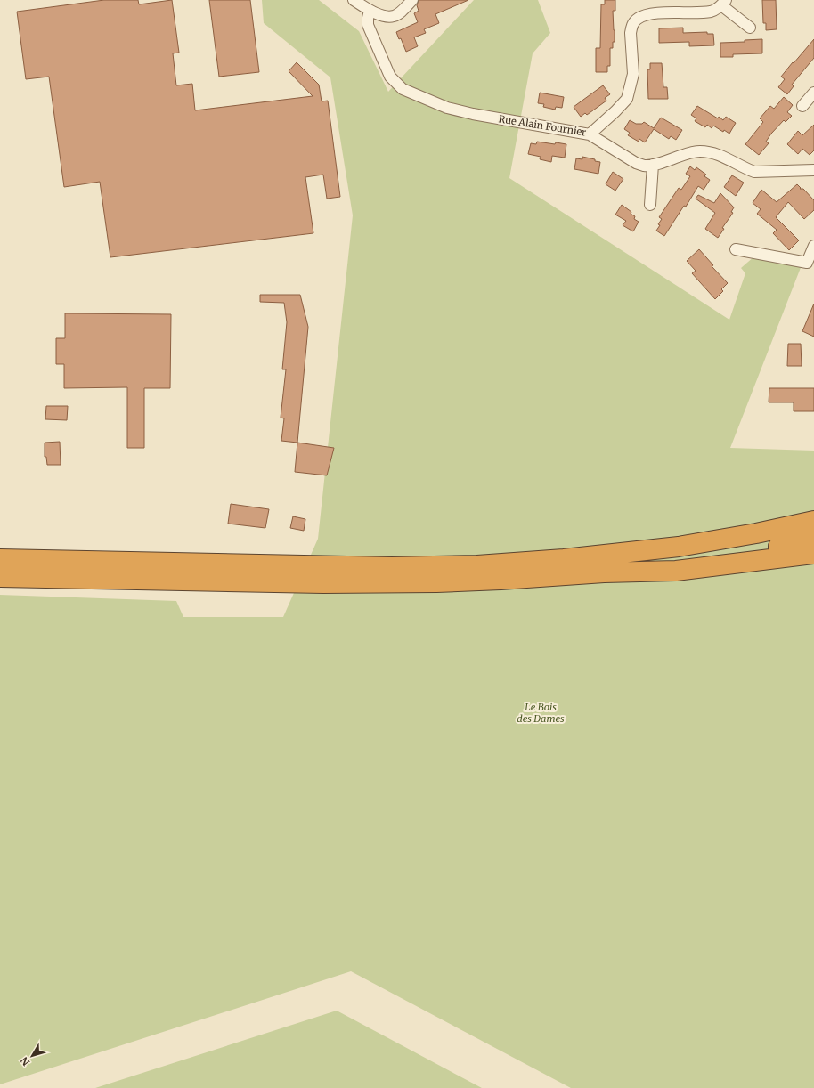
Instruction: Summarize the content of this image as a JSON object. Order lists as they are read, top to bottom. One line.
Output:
{"streets":{"street":["Rue Alain Fournier"]},"parks":["Le Bois des Dames"],"north":"bottom left"}
